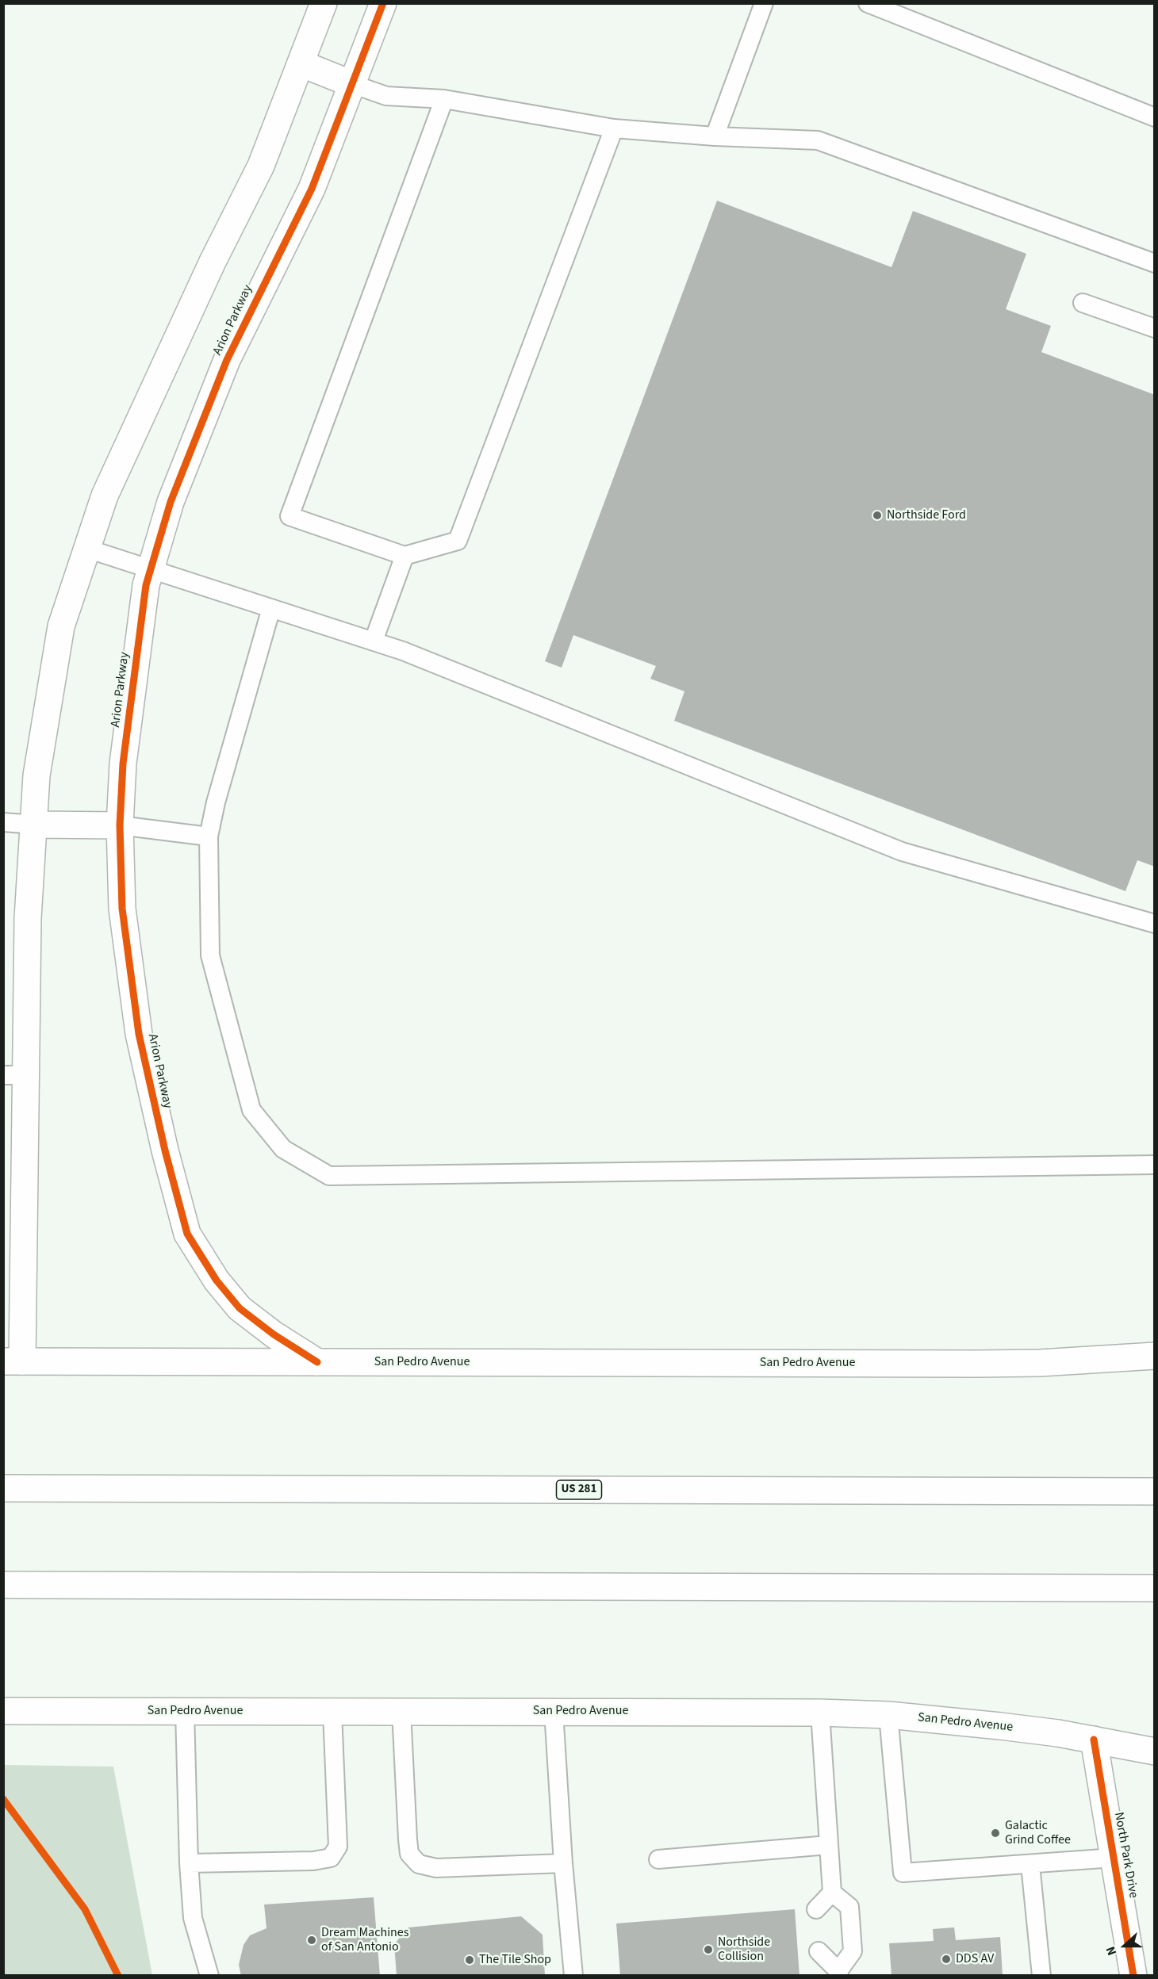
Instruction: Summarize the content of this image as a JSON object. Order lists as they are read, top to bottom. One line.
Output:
{"streets":{"main road":["Arion Parkway","San Pedro Avenue","US 281","North Park Drive"]},"crossings":[["Arion Parkway","San Pedro Avenue"],["San Pedro Avenue","North Park Drive"]],"places":["Northside Ford","Galactic Grind Coffee","Dream Machines of San Antonio","Northside Collision","DDS AV","The Tile Shop"],"north":"left"}
